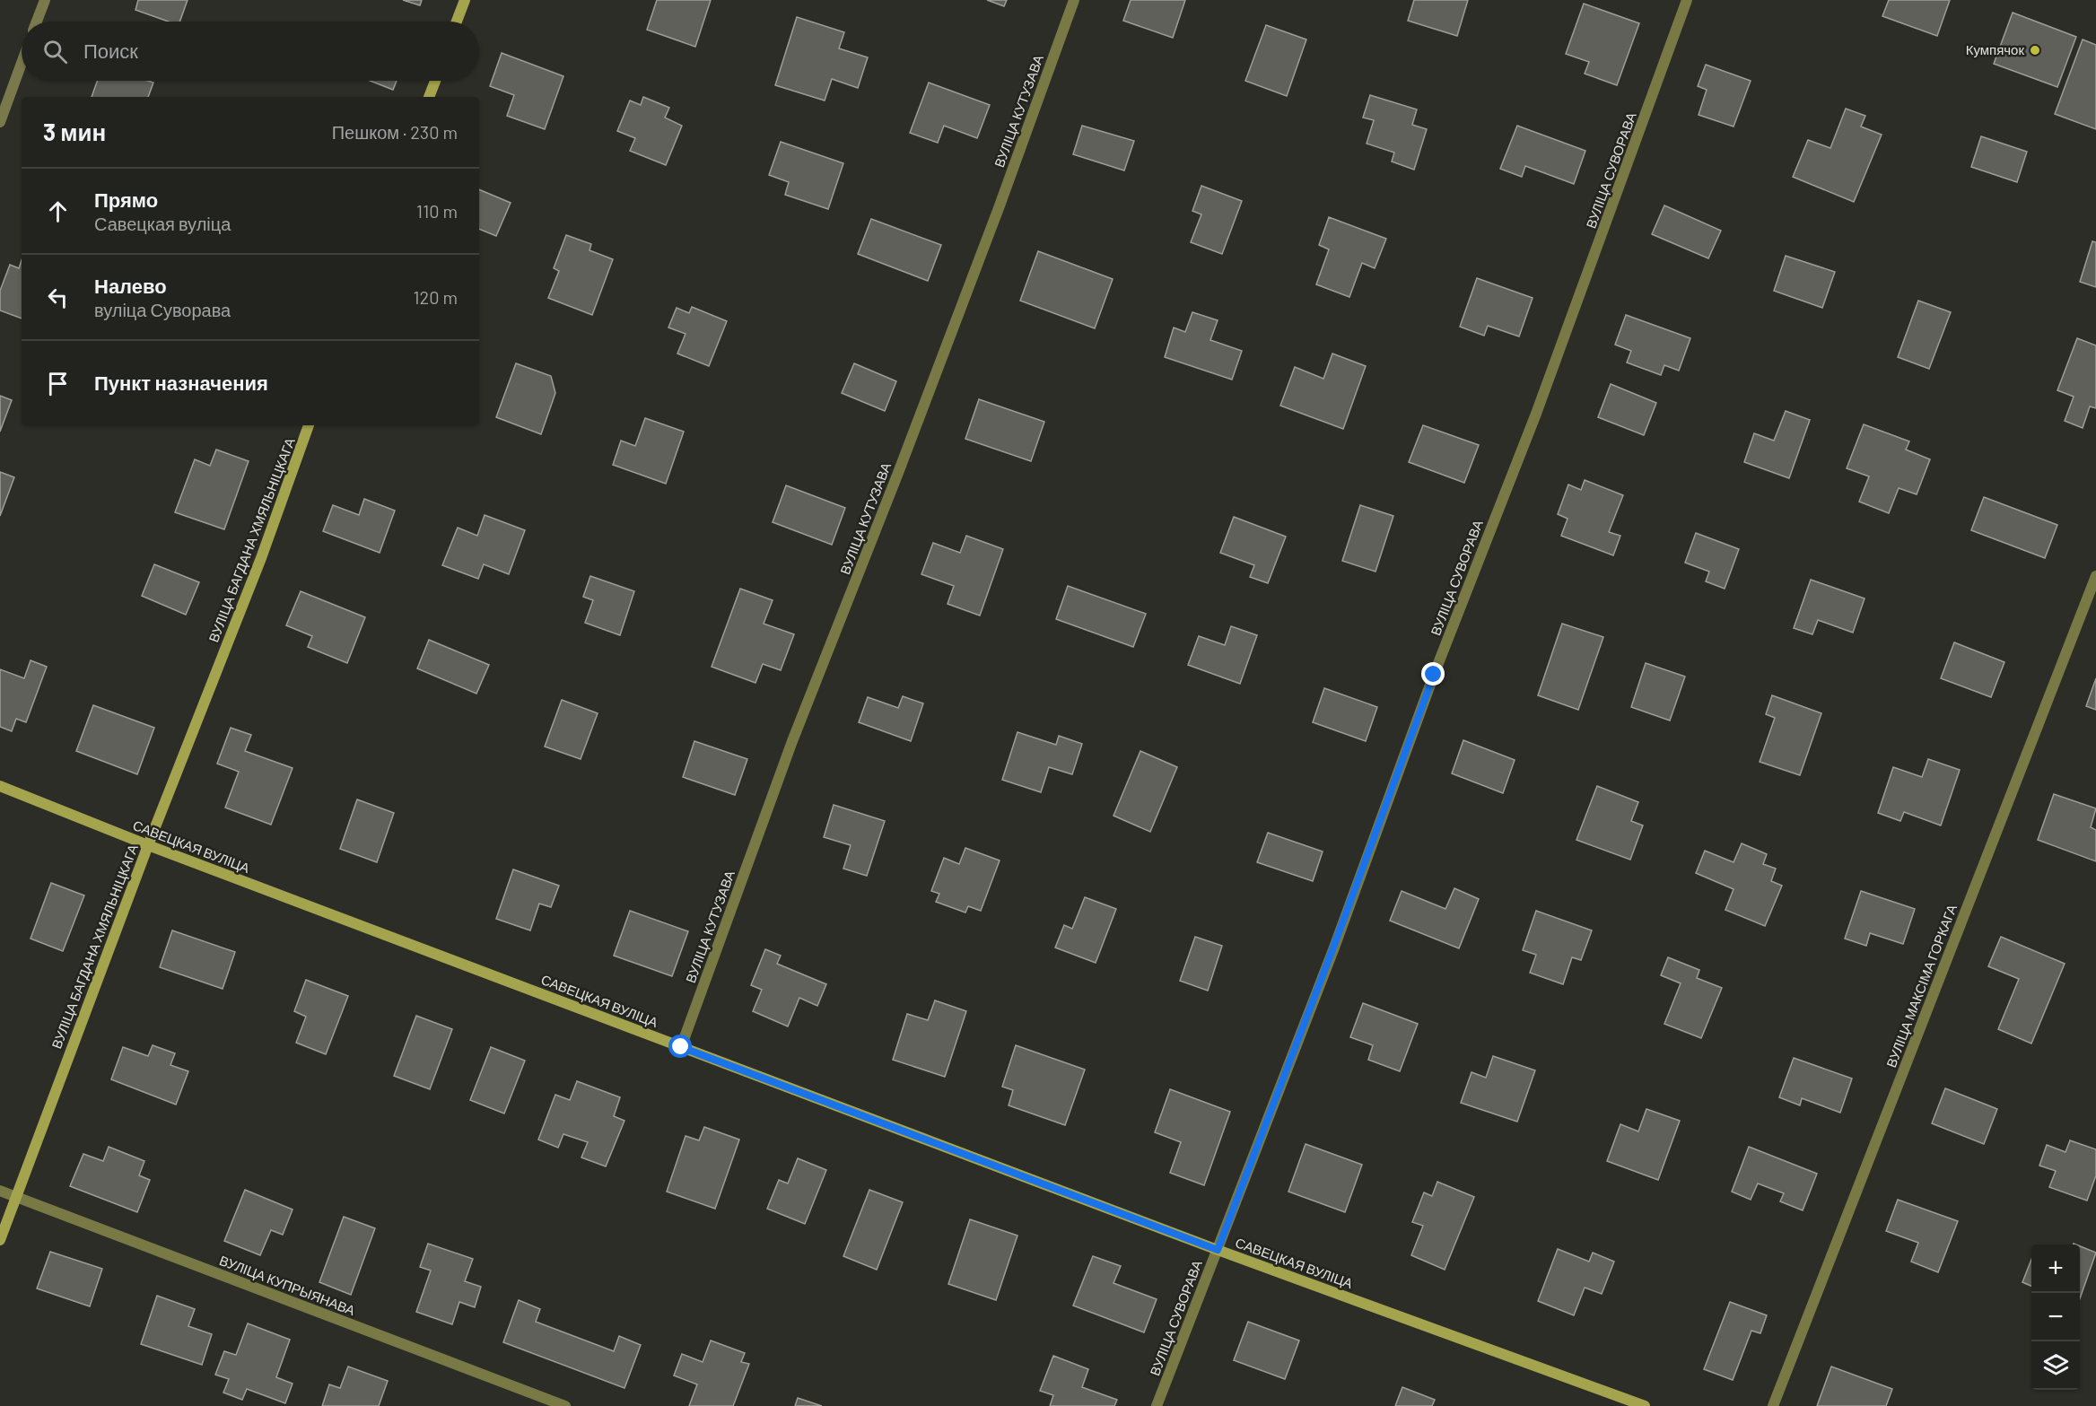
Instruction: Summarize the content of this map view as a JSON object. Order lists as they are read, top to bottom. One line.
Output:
{"streets":{"street":["ВУЛІЦА КУТУЗАВА","ВУЛІЦА СУВОРАВА","ВУЛІЦА БАГДАНА ХМЯЛЬНІЦКАГА","САВЕЦКАЯ ВУЛІЦА","ВУЛІЦА МАКСІМА ГОРКАГА","ВУЛІЦА КУПРЫЯНАВА"]},"crossings":[["ВУЛІЦА КУТУЗАВА","САВЕЦКАЯ ВУЛІЦА"],["ВУЛІЦА СУВОРАВА","САВЕЦКАЯ ВУЛІЦА"],["ВУЛІЦА БАГДАНА ХМЯЛЬНІЦКАГА","САВЕЦКАЯ ВУЛІЦА"],["ВУЛІЦА БАГДАНА ХМЯЛЬНІЦКАГА","ВУЛІЦА КУПРЫЯНАВА"]],"places":["Кумпячок"],"page":{"search":"Поиск","heading":["3 мин","Пешком · 230 m"],"list":[["Прямо","Савецкая вуліца","110 m"],["Налево","вуліца Суворава","120 m"],"Пункт назначения"],"map_buttons":["+","−"]}}
